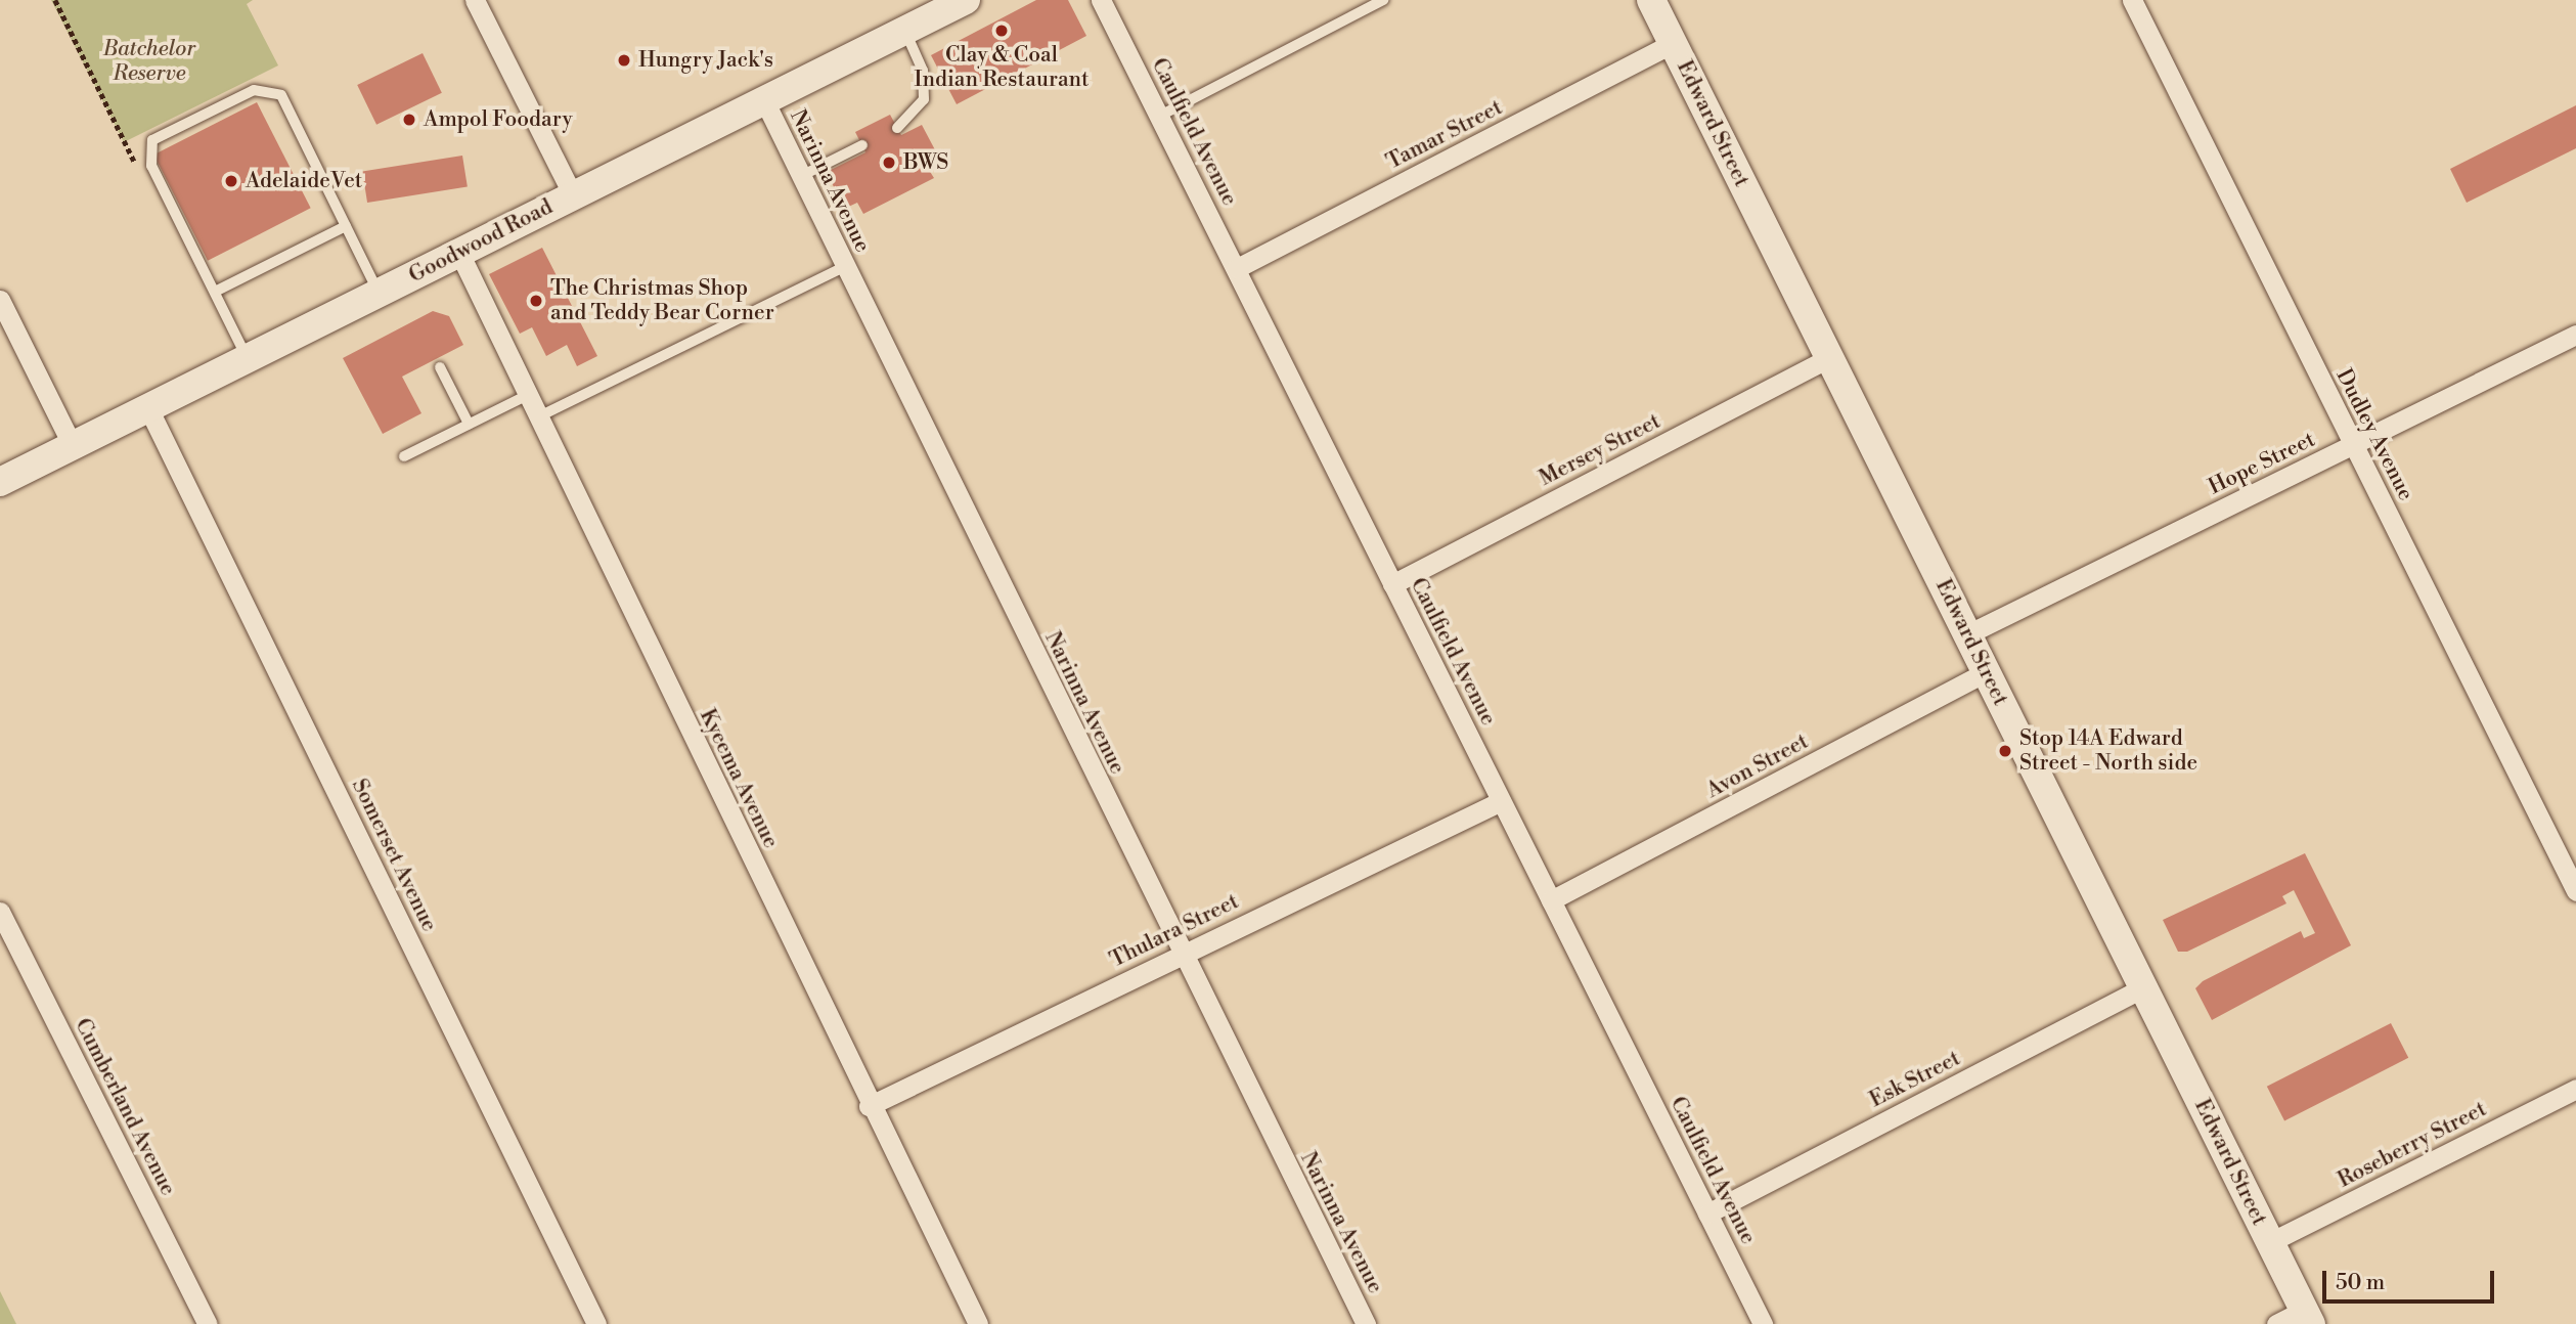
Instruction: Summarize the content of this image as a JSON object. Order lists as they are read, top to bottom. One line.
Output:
{"streets":{"street":["Edward Street","Caulfield Avenue","Tamar Street","Narinna Avenue","Goodwood Road","Dudley Avenue","Mersey Street","Hope Street","Avon Street","Kyeema Avenue","Somerset Avenue","Thulara Street","Esk Street","Cumberland Avenue","Roseberry Street"]},"crossings":[["Edward Street","Tamar Street"],["Edward Street","Mersey Street"],["Edward Street","Hope Street"],["Edward Street","Avon Street"],["Edward Street","Esk Street"],["Edward Street","Roseberry Street"],["Caulfield Avenue","Tamar Street"],["Caulfield Avenue","Mersey Street"],["Caulfield Avenue","Avon Street"],["Caulfield Avenue","Thulara Street"],["Caulfield Avenue","Esk Street"],["Narinna Avenue","Goodwood Road"],["Narinna Avenue","Thulara Street"],["Goodwood Road","Kyeema Avenue"],["Goodwood Road","Somerset Avenue"],["Dudley Avenue","Hope Street"],["Kyeema Avenue","Thulara Street"]],"parks":["Batchelor Reserve"],"places":["Clay & Coal Indian Restaurant","Hungry Jack's","Ampol Foodary","BWS","AdelaideVet","The Christmas Shop and Teddy Bear Corner","Stop 14A Edward Street - North side"],"scale_bar":"50 m"}
